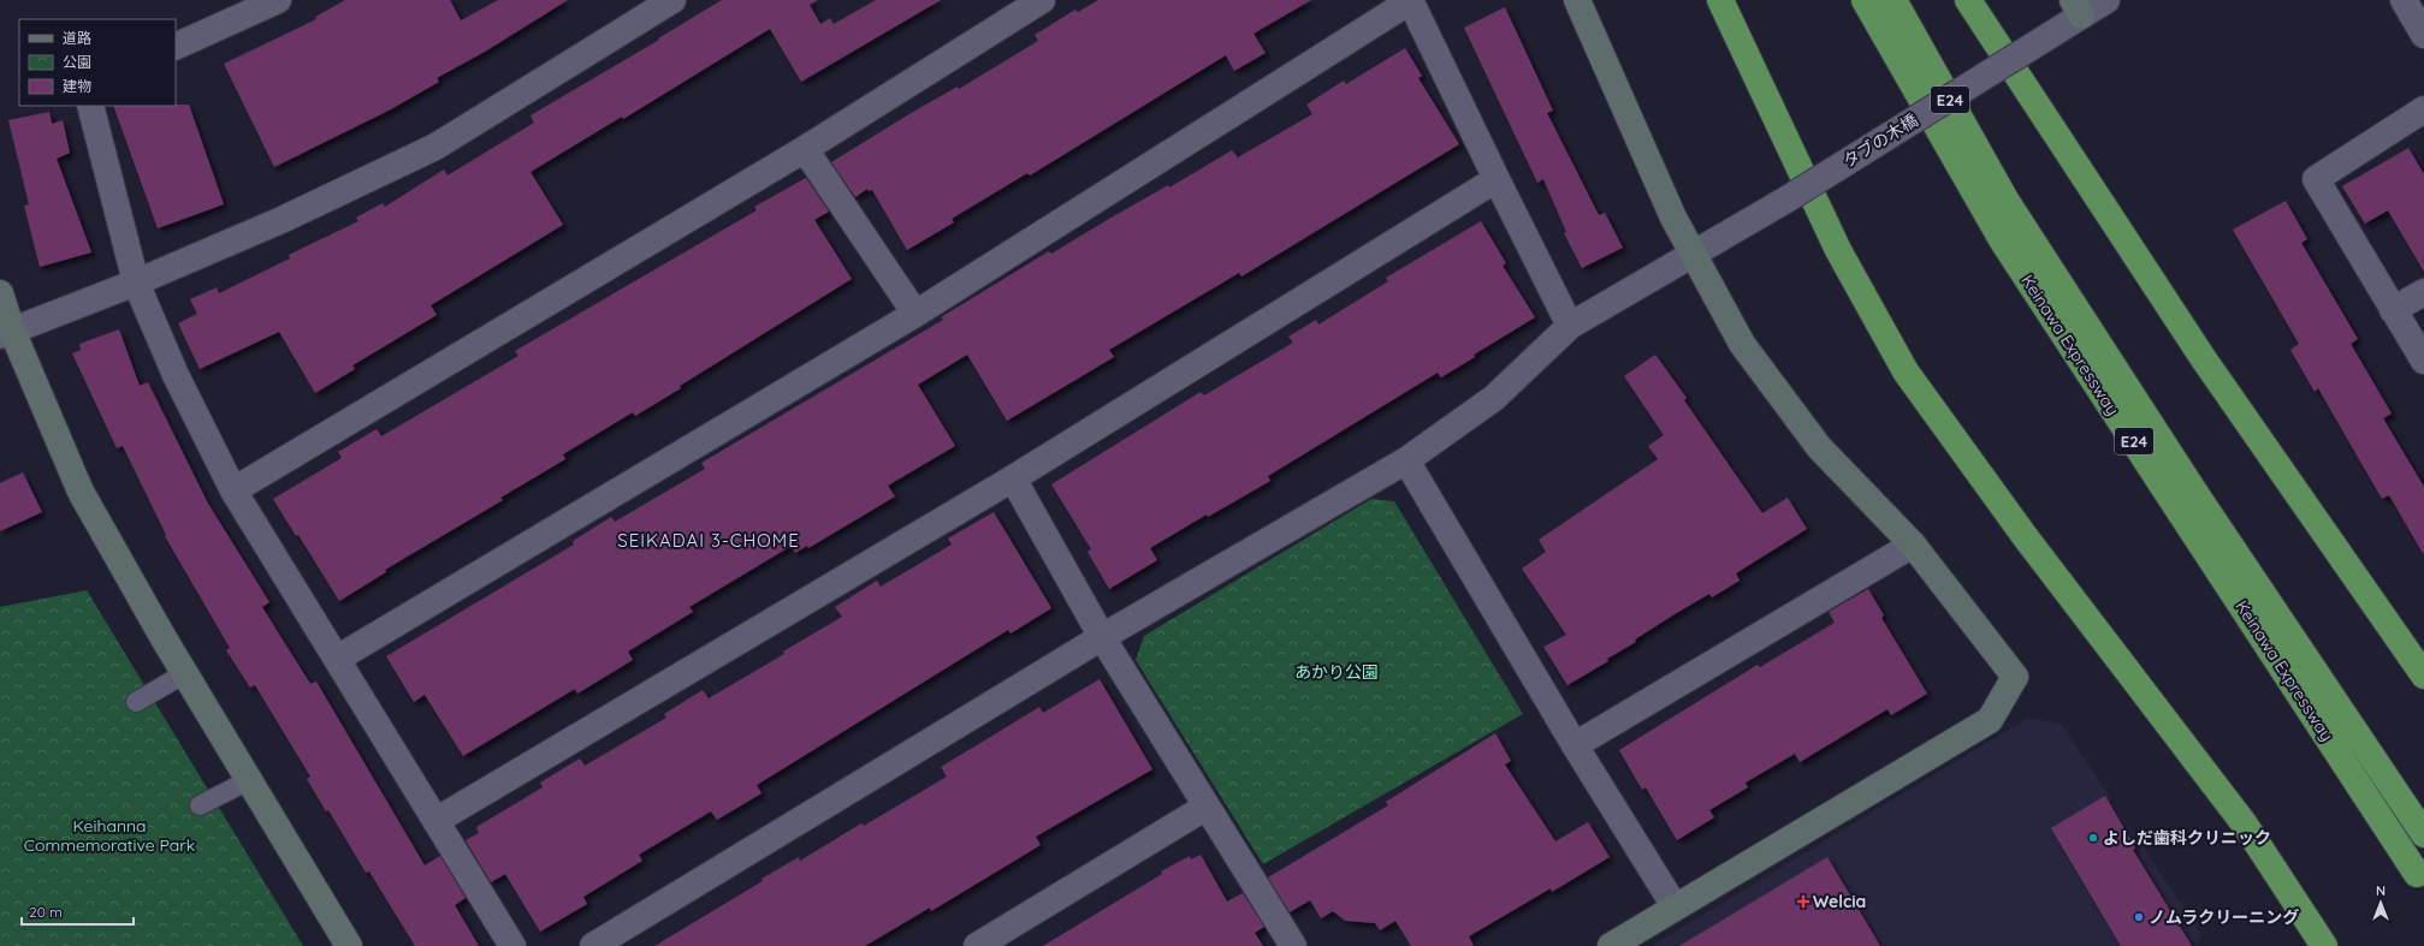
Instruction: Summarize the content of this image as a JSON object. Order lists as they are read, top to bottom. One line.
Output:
{"streets":{"highway":["E24","Keinawa Expressway"],"street":["タブの木橋"]},"districts":["SEIKADAI 3-CHOME"],"parks":["あかり公園","Keihanna Commemorative Park"],"places":{"other":["よしだ歯科クリニック","ノムラクリーニング"],"health":["Welcia"]},"legend":["道路","公園","建物"],"scale_bar":"20 m","north":"top"}
